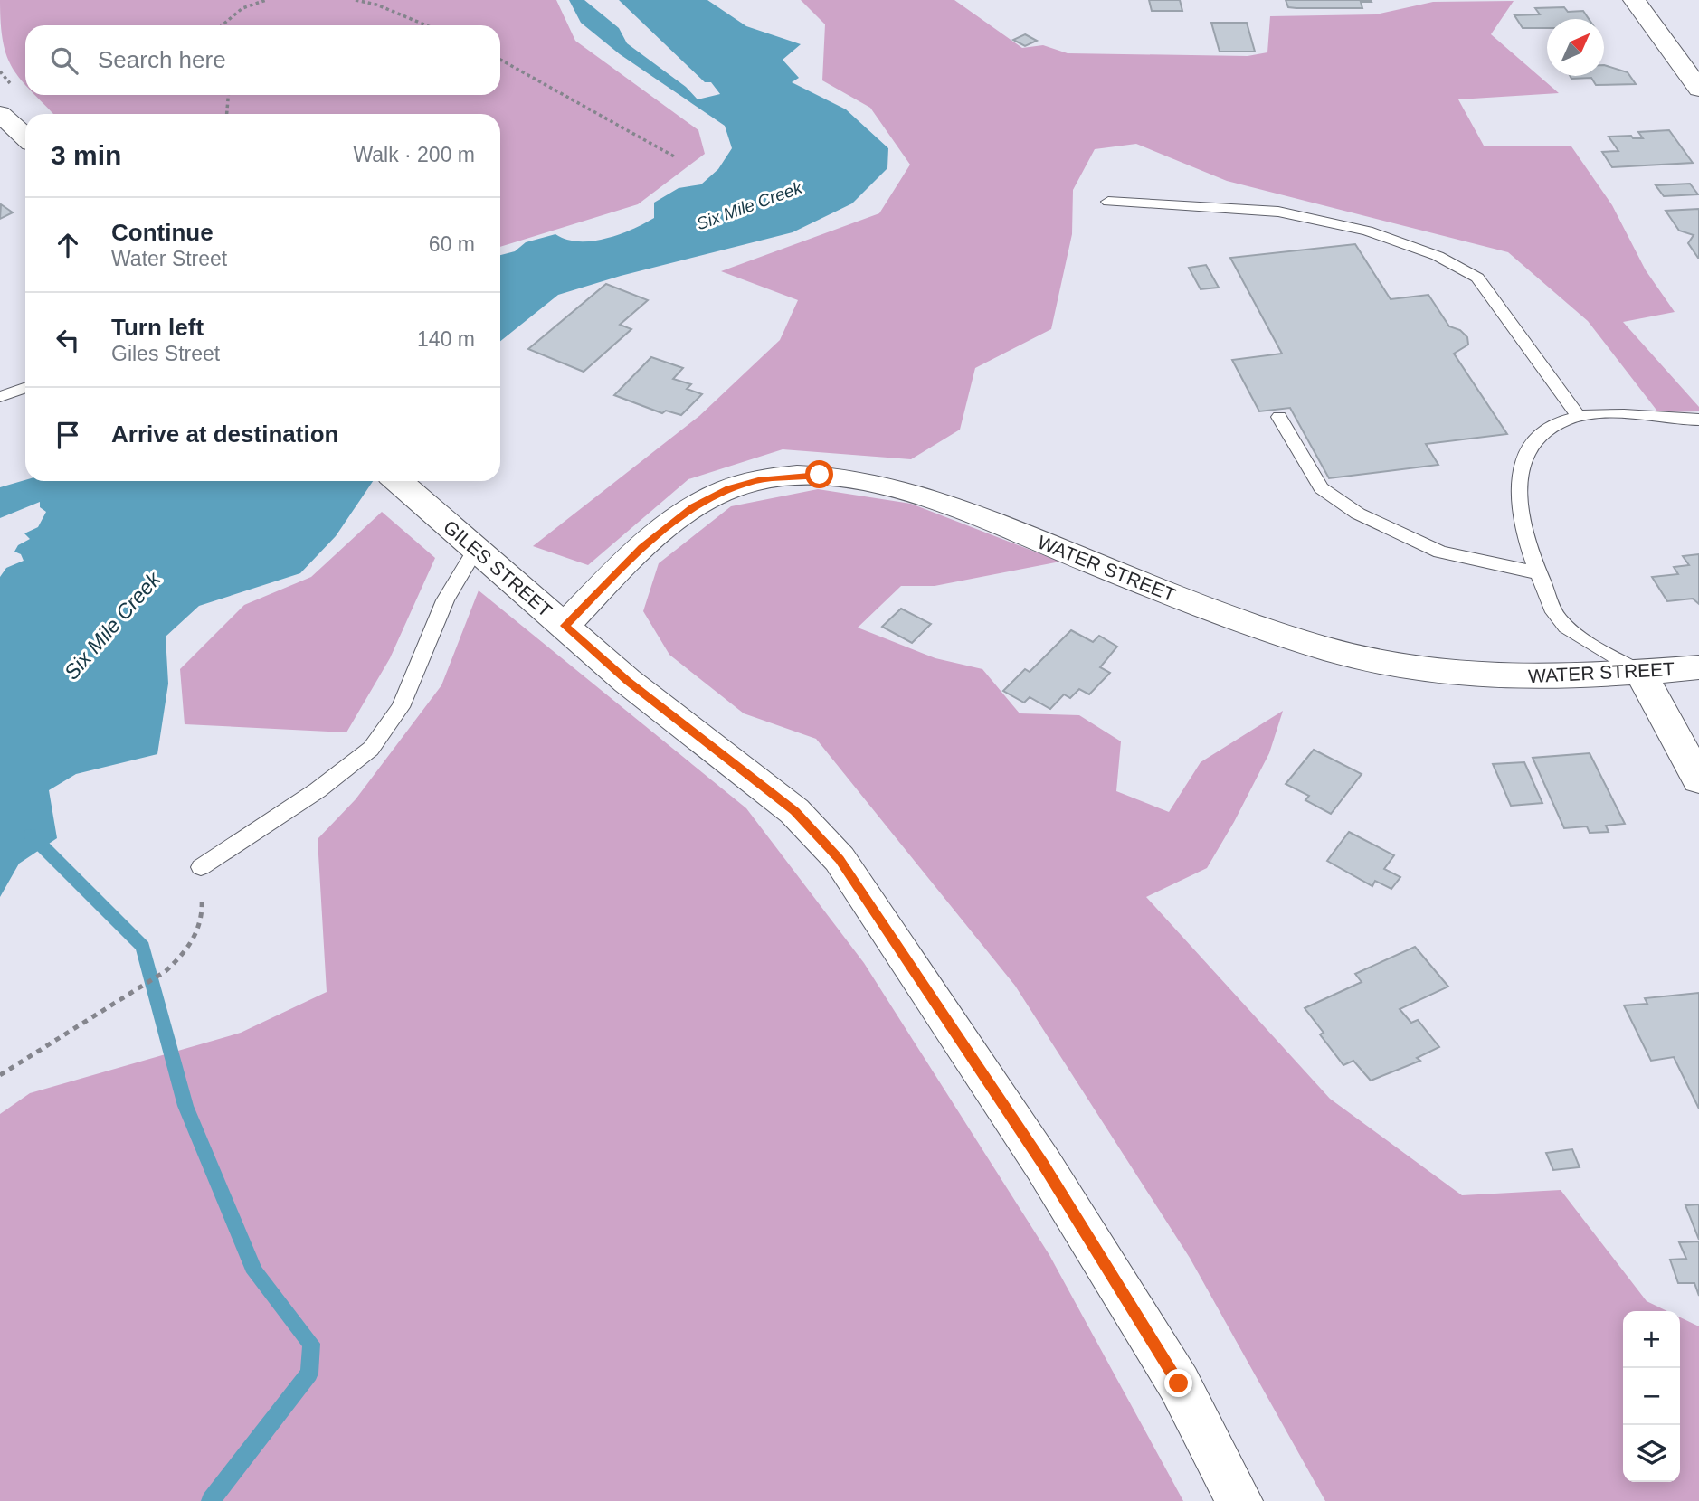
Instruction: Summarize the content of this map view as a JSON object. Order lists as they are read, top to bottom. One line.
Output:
{"streets":{"main road":["GILES STREET","WATER STREET"]},"crossings":[["GILES STREET","WATER STREET"]],"water":["Six Mile Creek"],"north":"top right","page":{"search":"Search here","heading":["3 min","Walk · 200 m"],"list":[["Continue","Water Street","60 m"],["Turn left","Giles Street","140 m"],"Arrive at destination"],"map_buttons":["+","−"]}}
